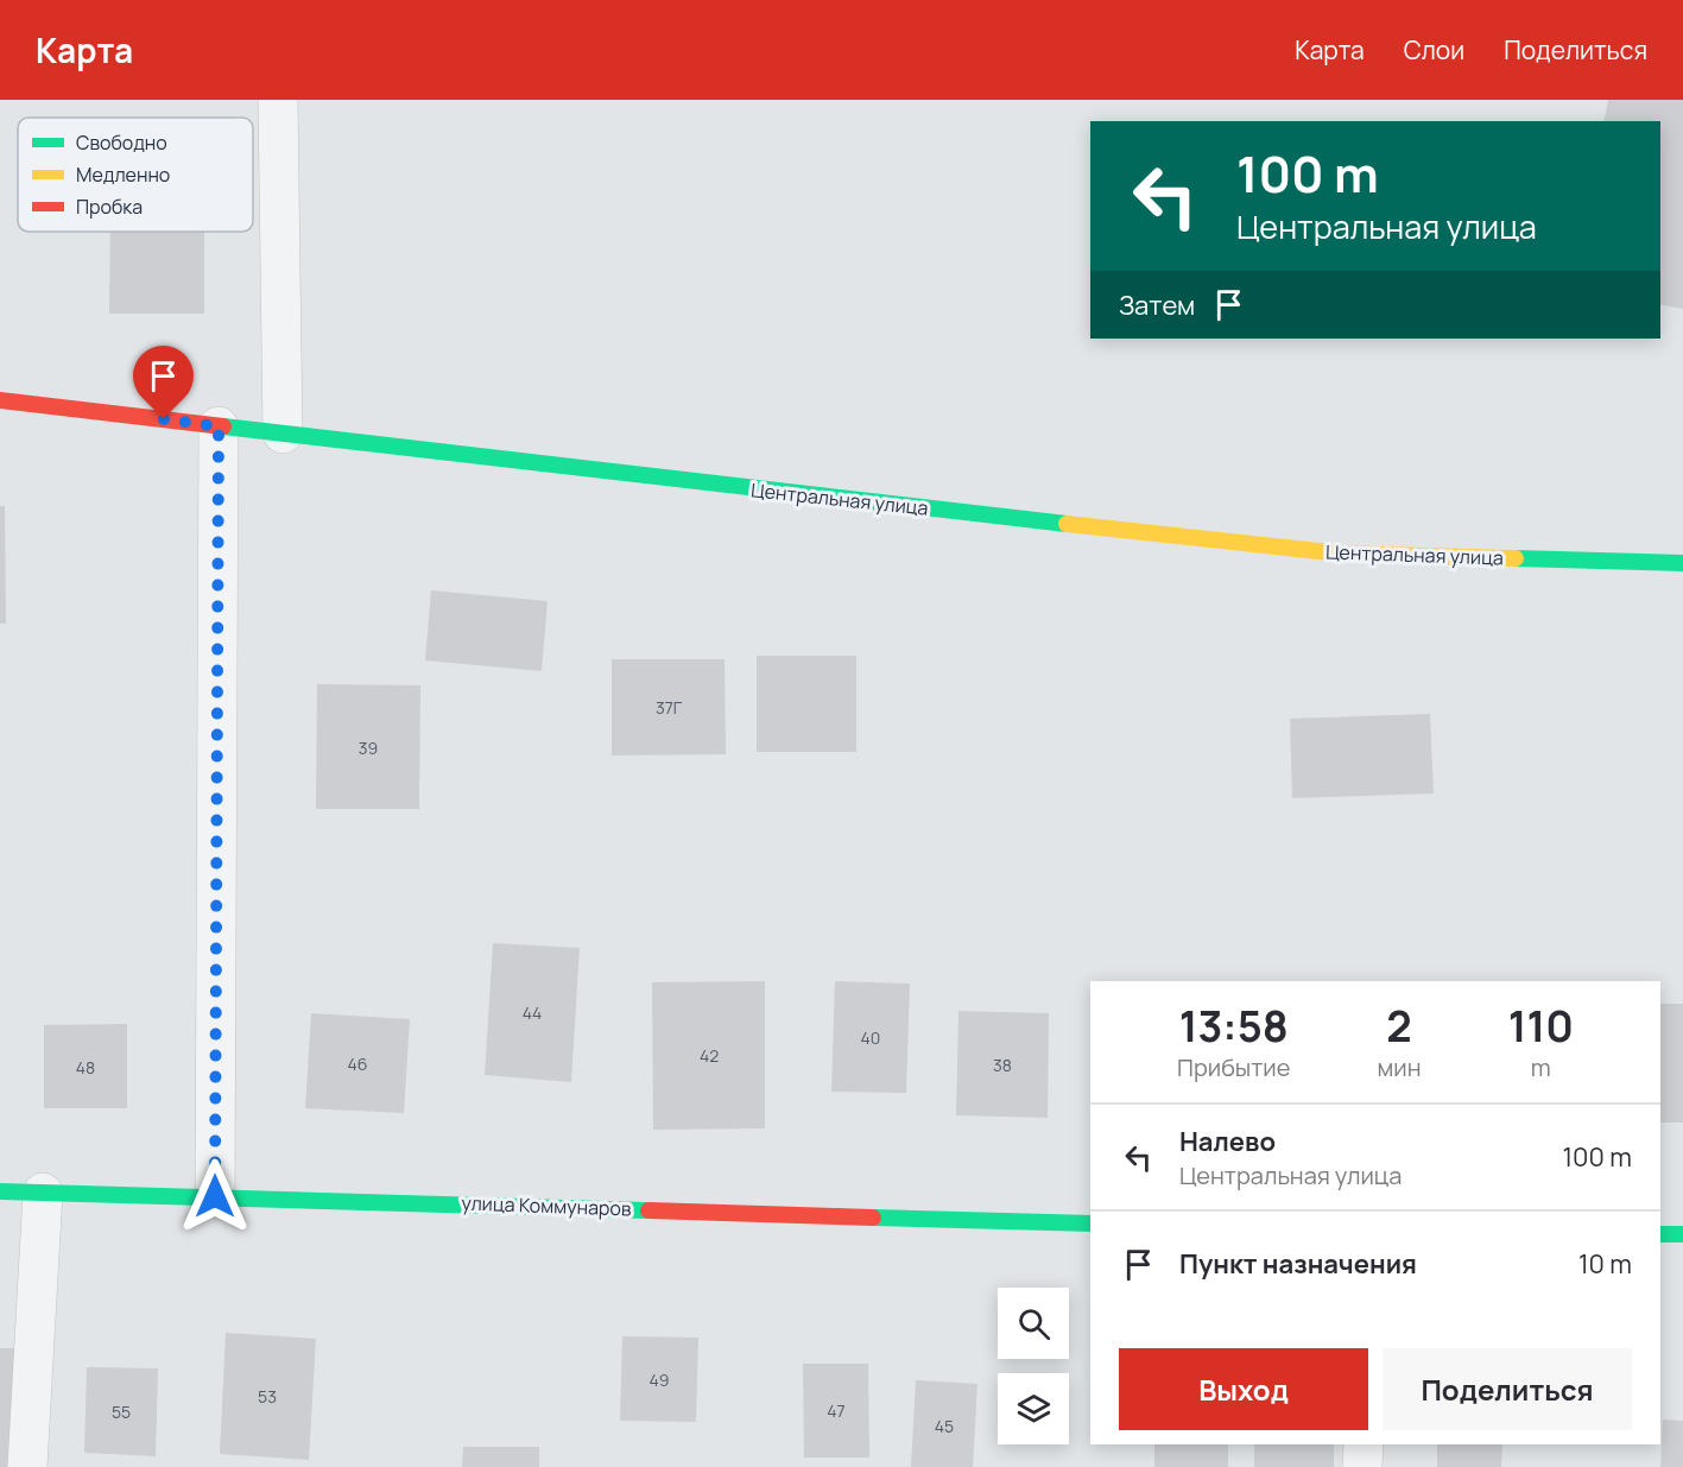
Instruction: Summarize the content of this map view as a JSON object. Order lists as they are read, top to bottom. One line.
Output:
{"streets":{"street":["Центральная улица","улица Коммунаров"]},"house_numbers":["37Г","39","44","40","42","46","38","48","49","53","47","55","45"],"legend":["Свободно","Медленно","Пробка"],"page":{"header":"Карта","nav":["Карта","Слои","Поделиться"],"turn":["100 m","Центральная улица"],"then":"Затем","eta":["13:58","Прибытие","2","мин","110","m"],"list":[{"name":"Налево","note":"Центральная улица","value":"100 m"},{"name":"Пункт назначения","value":"10 m"}],"buttons":["Выход","Поделиться"]}}
